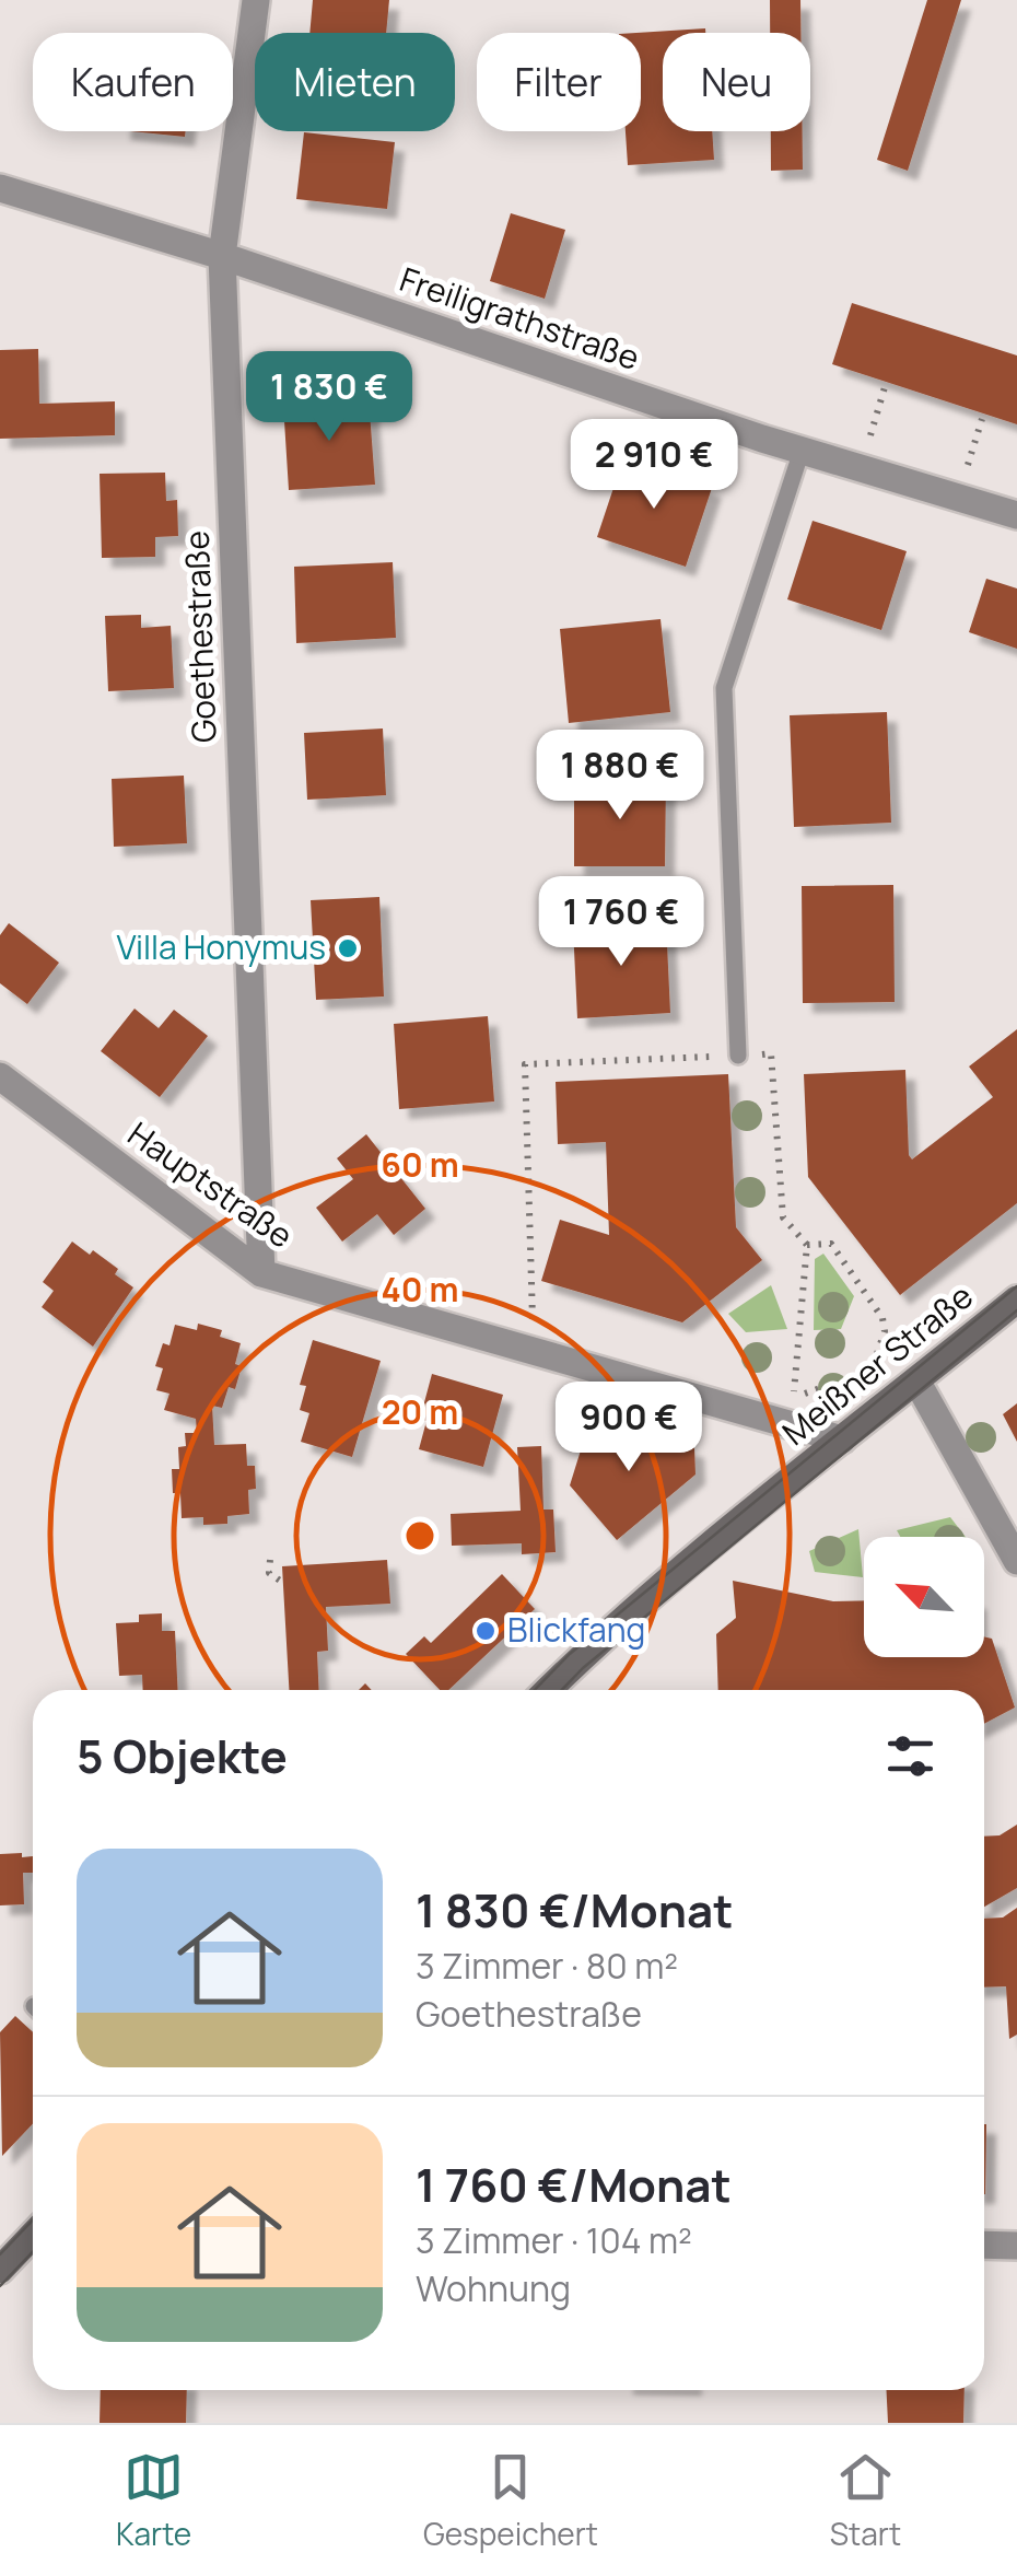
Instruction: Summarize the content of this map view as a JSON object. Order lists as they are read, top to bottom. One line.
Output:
{"streets":{"main road":["Meißner Straße"],"street":["Freiligrathstraße","Goethestraße","Hauptstraße"]},"crossings":[["Freiligrathstraße","Goethestraße"],["Goethestraße","Hauptstraße"],["Hauptstraße","Meißner Straße"]],"places":["Villa Honymus","Blickfang"],"north":"top left","page":{"chip":["Kaufen","Mieten","Filter","Neu"],"price":["1 830 €","2 910 €","1 880 €","1 760 €","900 €"],"heading":"5 Objekte","list":[{"name":"1 830 €/Monat","note":"3 Zimmer · 80 m² · Goethestraße"},{"name":"1 760 €/Monat","note":"3 Zimmer · 104 m² · Wohnung"}],"tabs":["Karte","Gespeichert","Start"]},"rings":["60 m","40 m","20 m"]}
